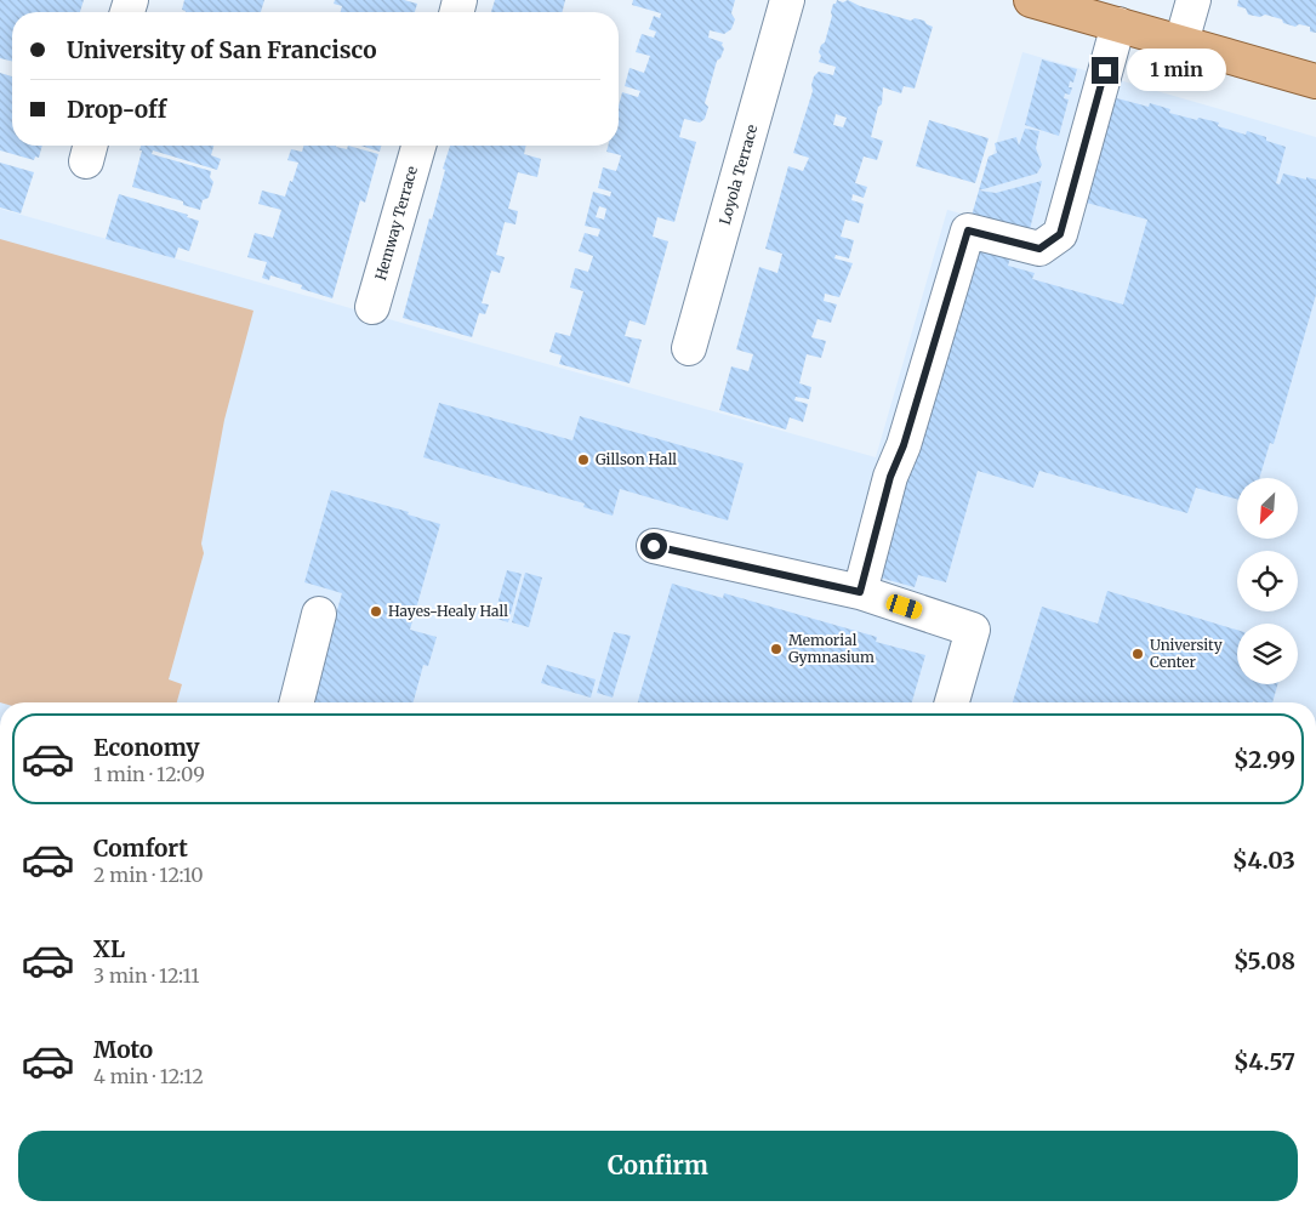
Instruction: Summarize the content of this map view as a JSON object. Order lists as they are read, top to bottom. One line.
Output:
{"streets":{"street":["Loyola Terrace","Hemway Terrace"]},"places":["Gillson Hall","Hayes-Healy Hall","Memorial Gymnasium","University Center"],"north":"bottom left","page":{"banner":["University of San Francisco","Drop-off"],"bubble":"1 min","list":[{"name":"Economy","note":"1 min · 12:09","value":"$2.99"},{"name":"Comfort","note":"2 min · 12:10","value":"$4.03"},{"name":"XL","note":"3 min · 12:11","value":"$5.08"},{"name":"Moto","note":"4 min · 12:12","value":"$4.57"}],"buttons":"Confirm"}}
